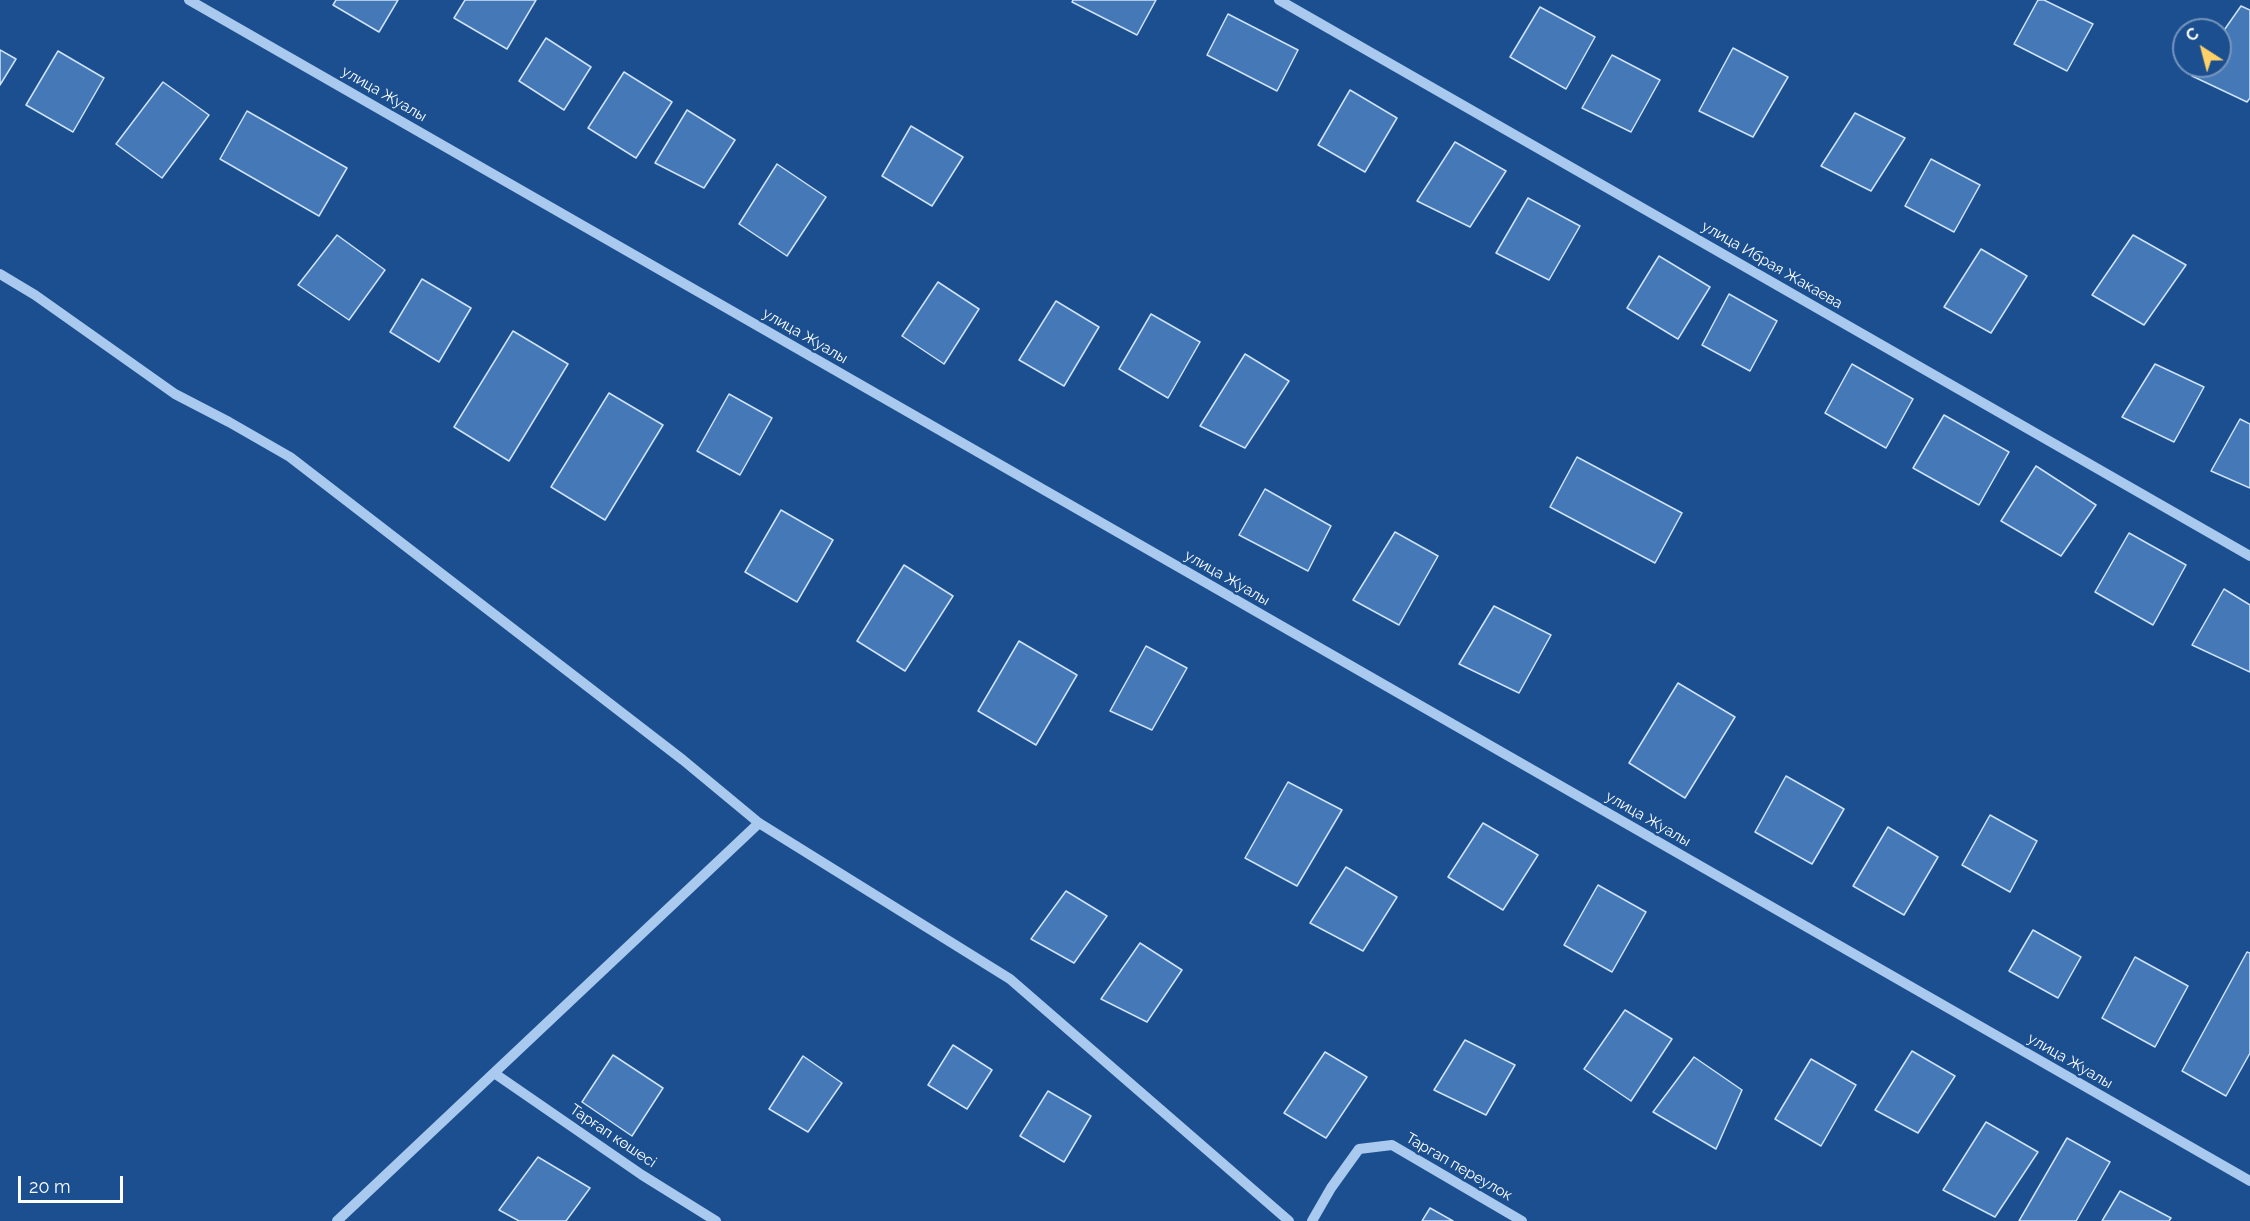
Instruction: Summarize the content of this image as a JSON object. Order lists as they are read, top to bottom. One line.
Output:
{"streets":{"street":["улица Жуалы","улица Ибрая Жакаева","Тарғап көшесі","Таргап переулок"]},"scale_bar":"20 m","north":"top left"}
